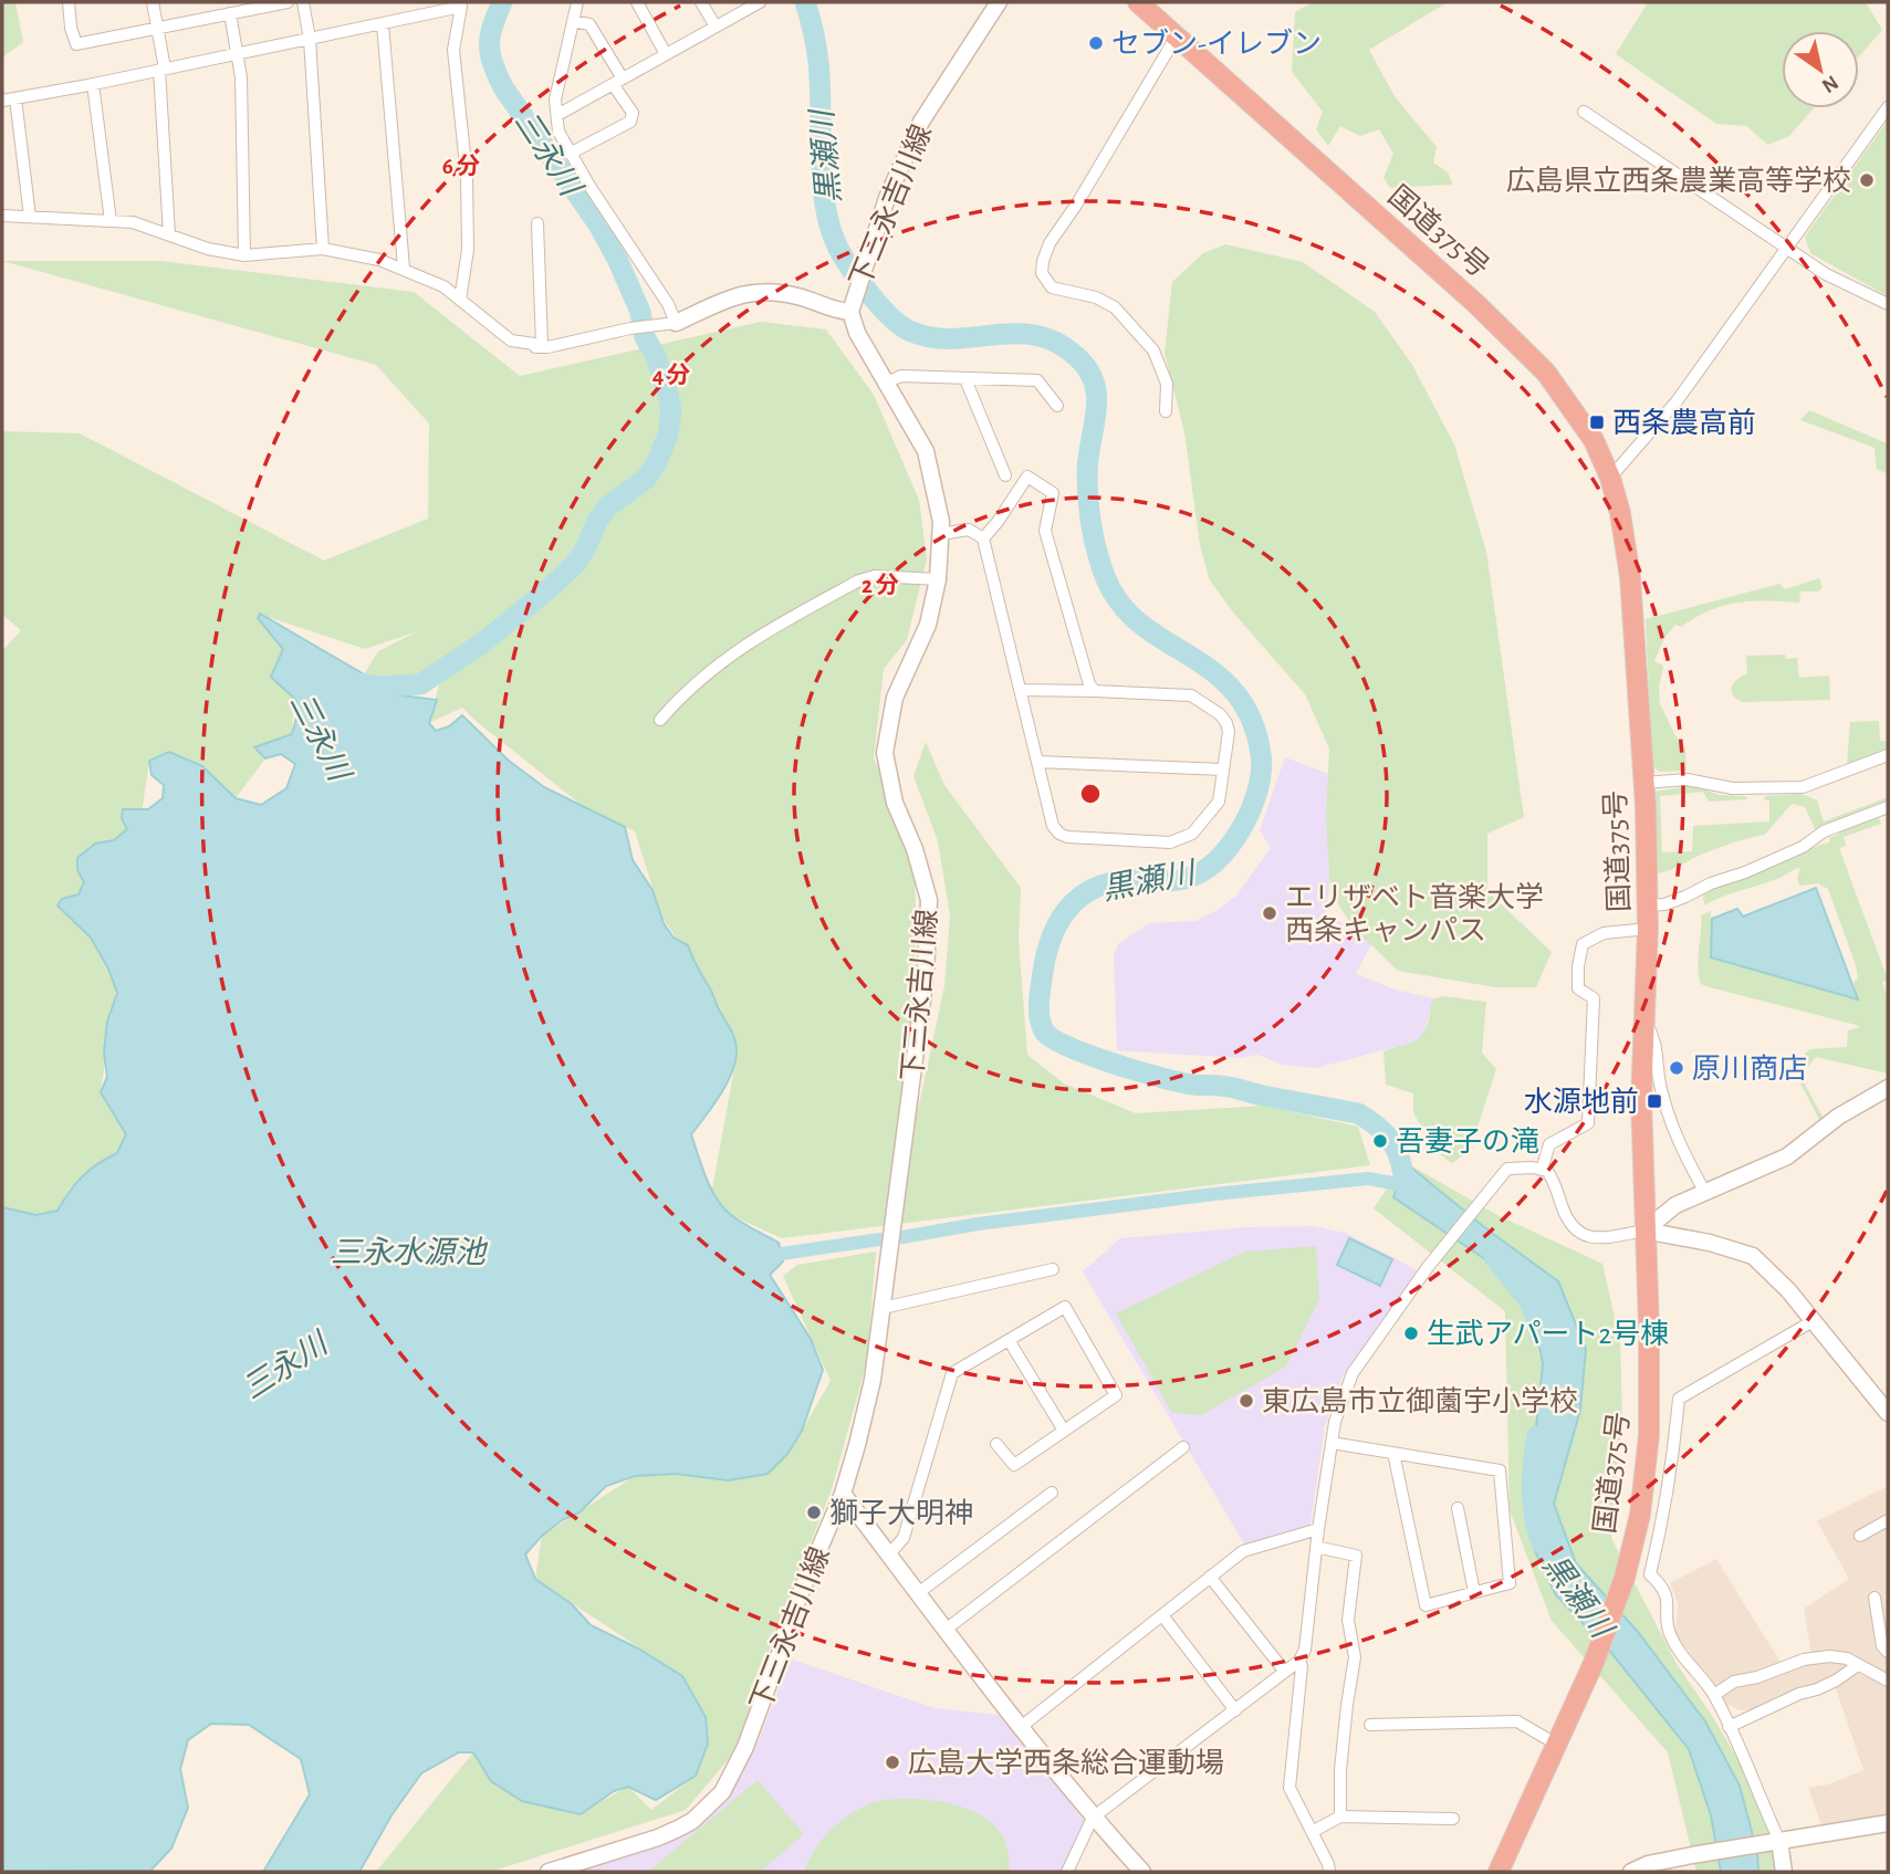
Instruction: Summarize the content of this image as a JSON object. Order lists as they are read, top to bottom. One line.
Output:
{"streets":{"highway":["国道375号"],"main road":["下三永吉川線"]},"water":["三永川","黒瀬川","三永水源池"],"places":{"other":["セブン-イレブン","広島県立西条農業高等学校","エリザベト音楽大学 西条キャンパス","原川商店","吾妻子の滝","生武アパート2号棟","東広島市立御薗宇小学校","獅子大明神","広島大学西条総合運動場"],"transit":["西条農高前","水源地前"]},"north":"bottom right","rings":["6 分","4 分","2 分"]}
